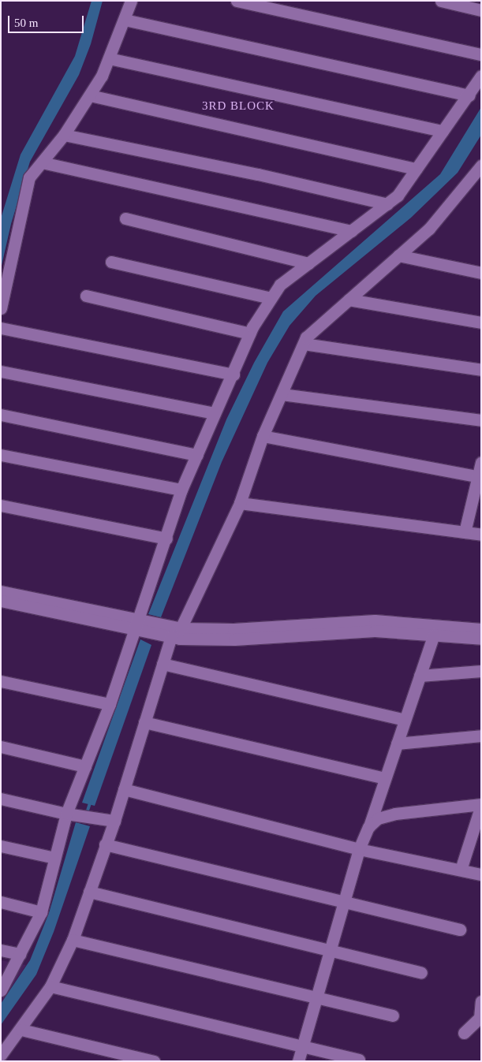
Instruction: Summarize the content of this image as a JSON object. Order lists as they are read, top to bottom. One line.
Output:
{"districts":["3RD BLOCK"],"scale_bar":"50 m"}
